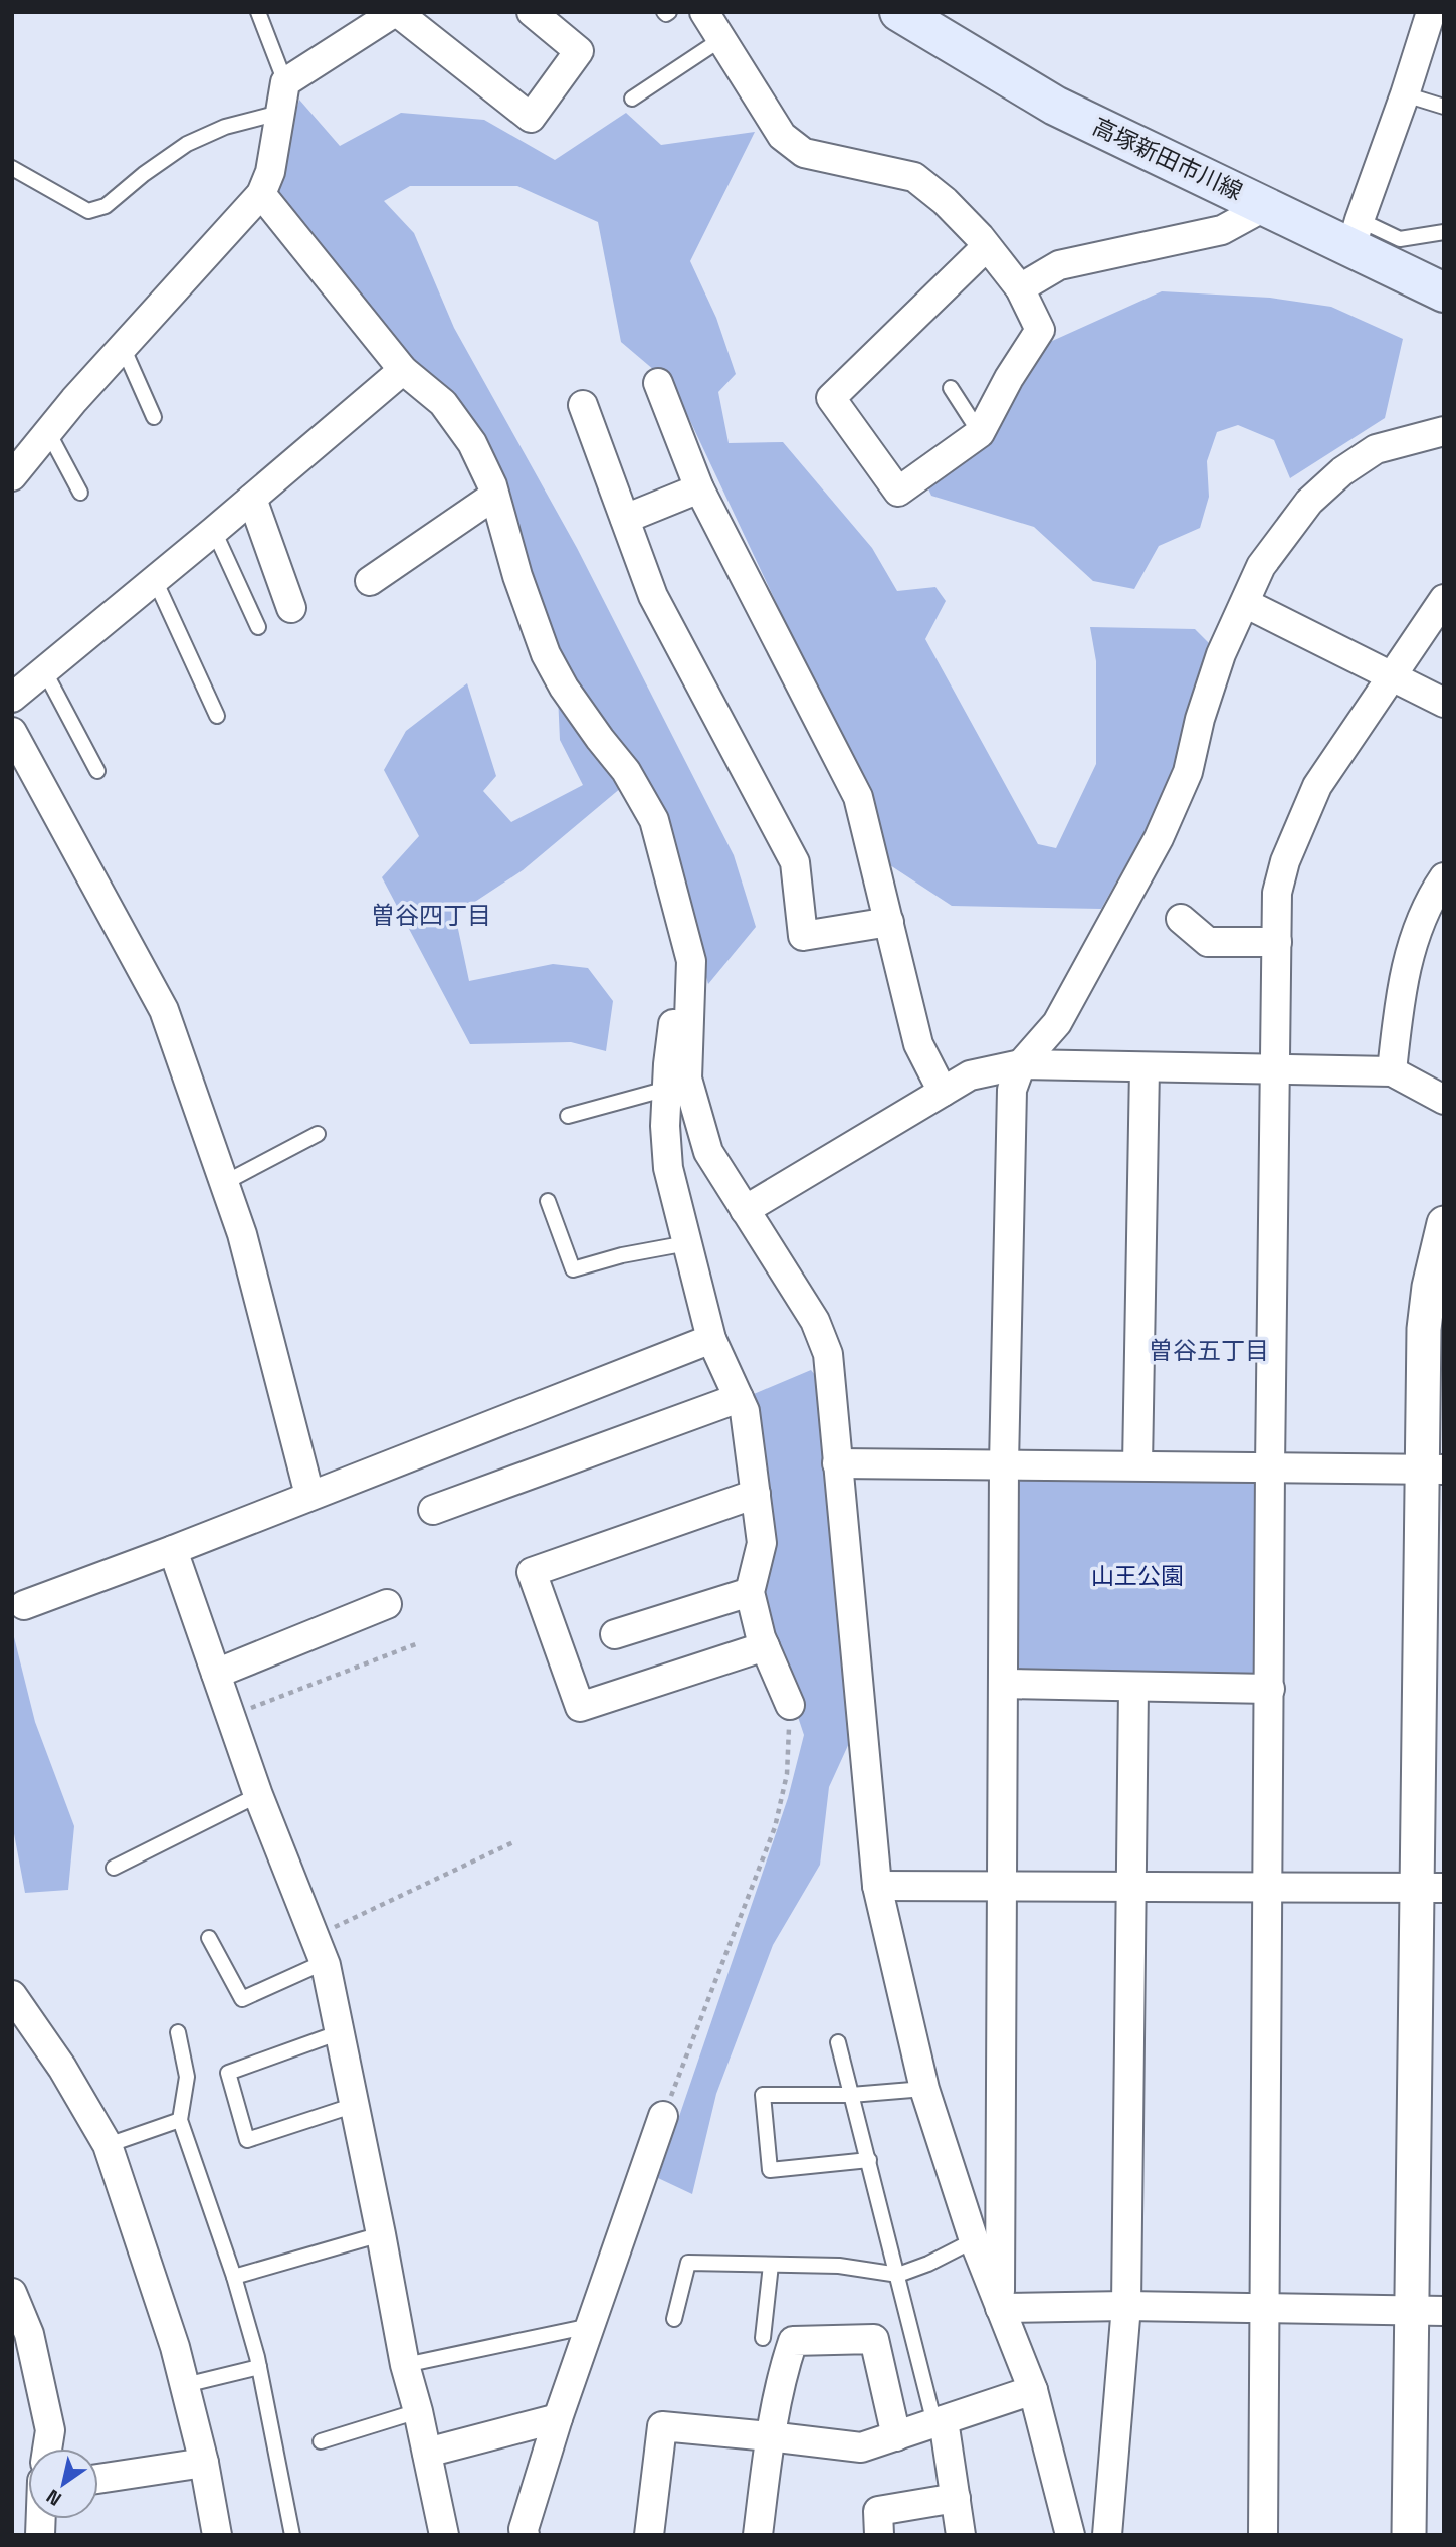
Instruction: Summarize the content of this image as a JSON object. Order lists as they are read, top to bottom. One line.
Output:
{"streets":{"main road":["高塚新田市川線"]},"districts":["曽谷四丁目","曽谷五丁目"],"parks":["山王公園"],"north":"bottom left"}
